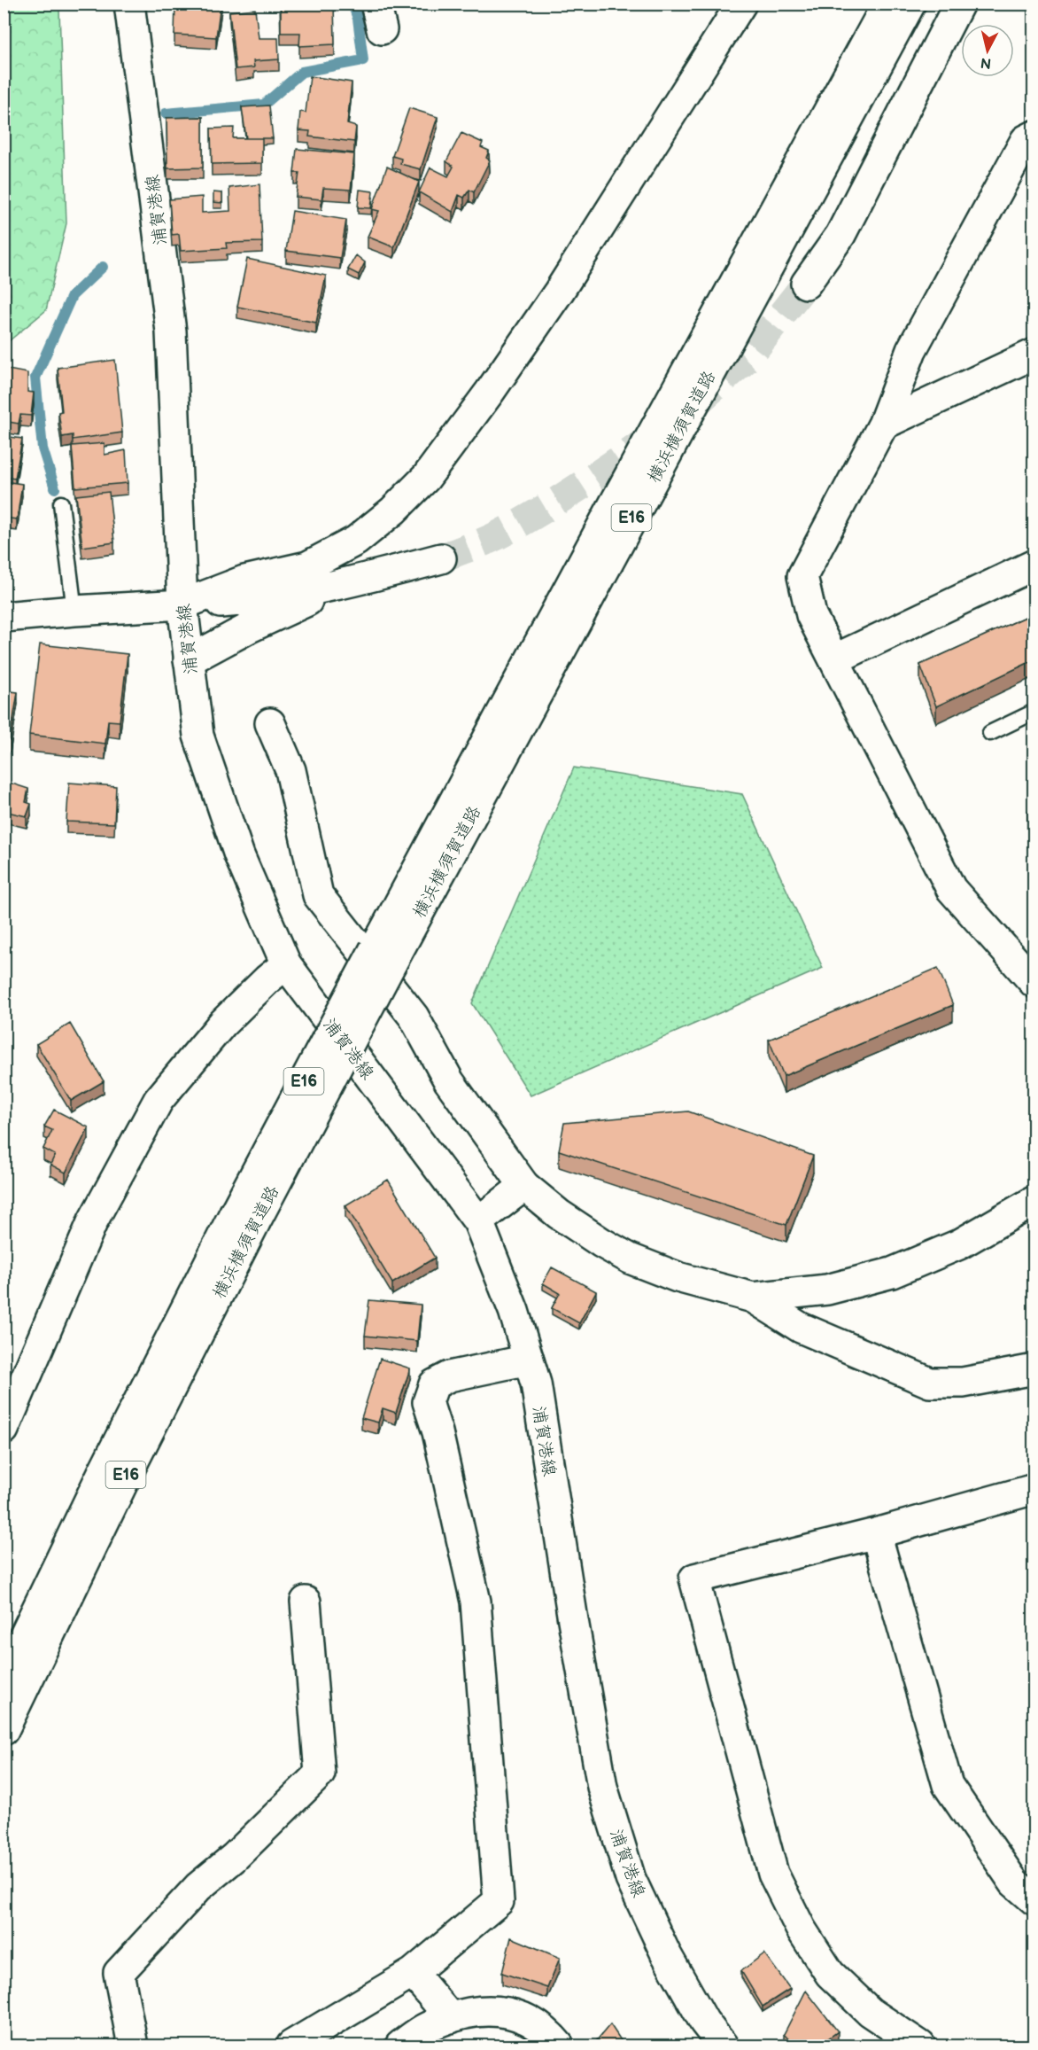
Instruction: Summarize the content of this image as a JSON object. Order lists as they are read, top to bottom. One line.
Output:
{"streets":{"main road":["浦賀港線","横浜横須賀道路","E16"]},"north":"bottom"}
